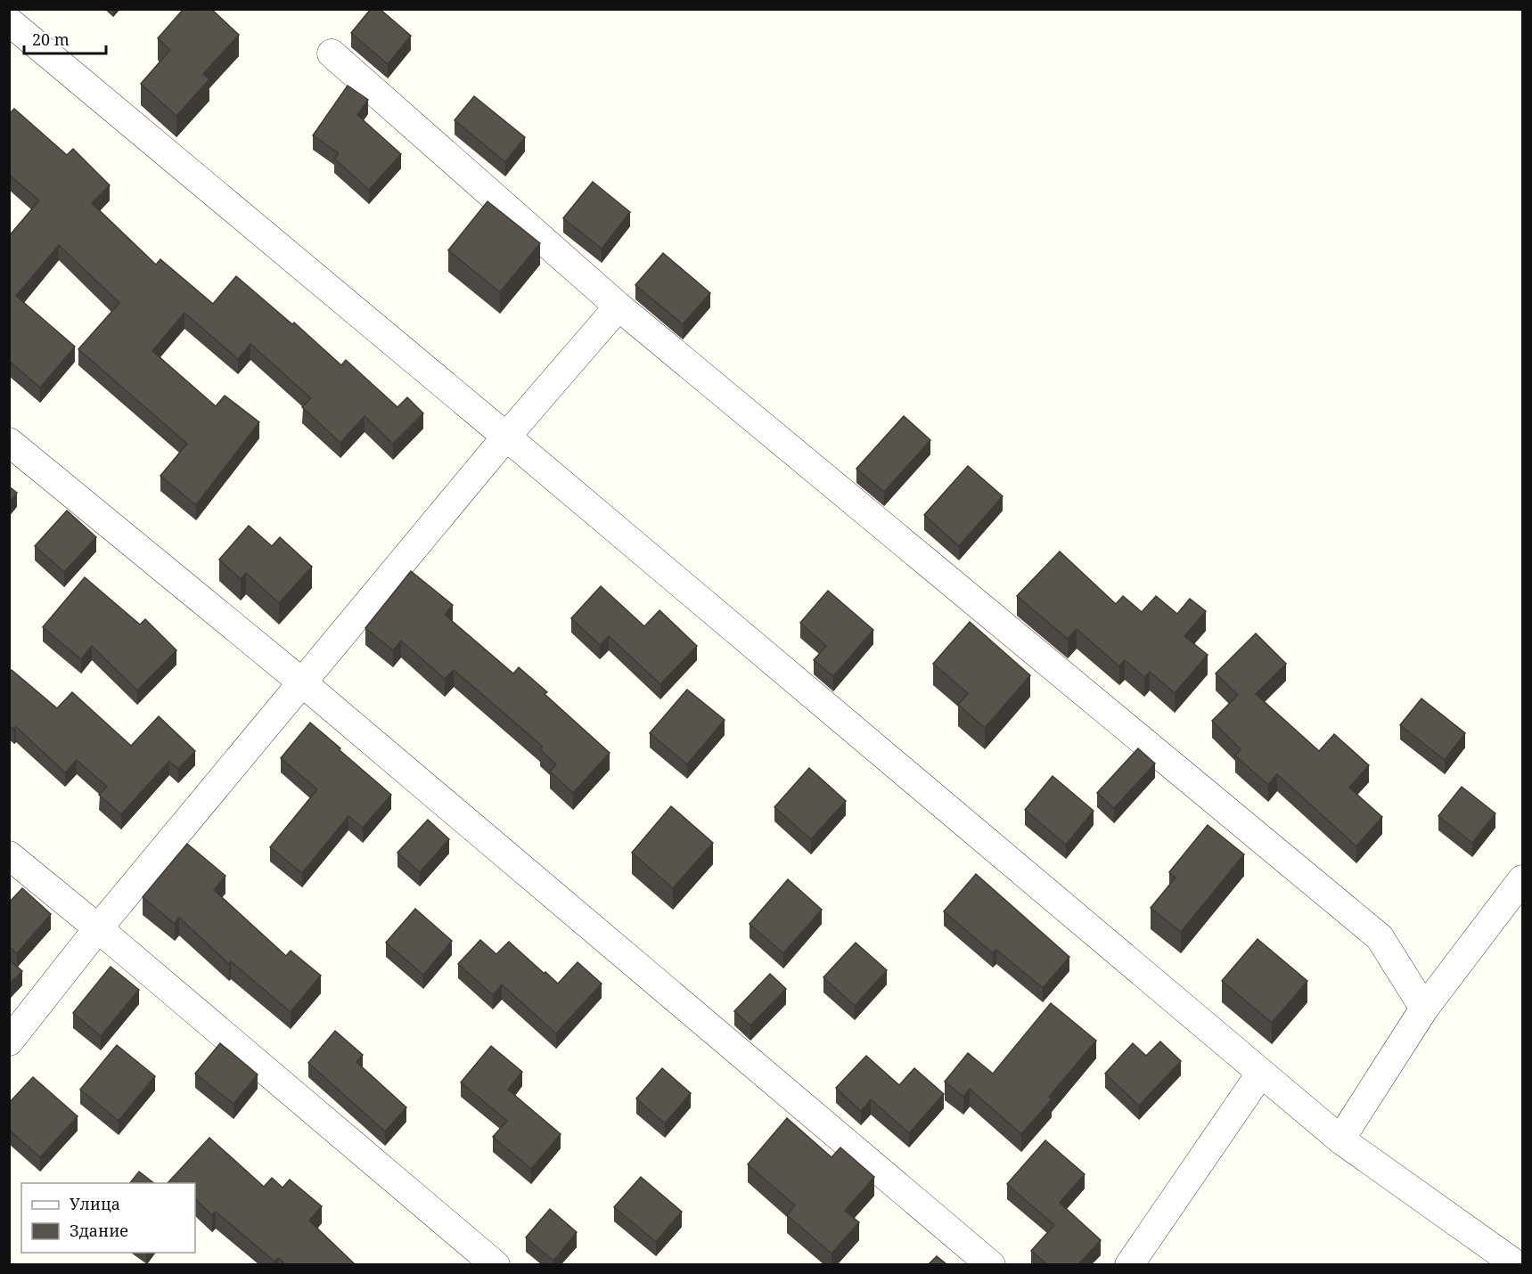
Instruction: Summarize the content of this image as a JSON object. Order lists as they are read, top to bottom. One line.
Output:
{"legend":["Улица","Здание"],"scale_bar":"20 m"}
